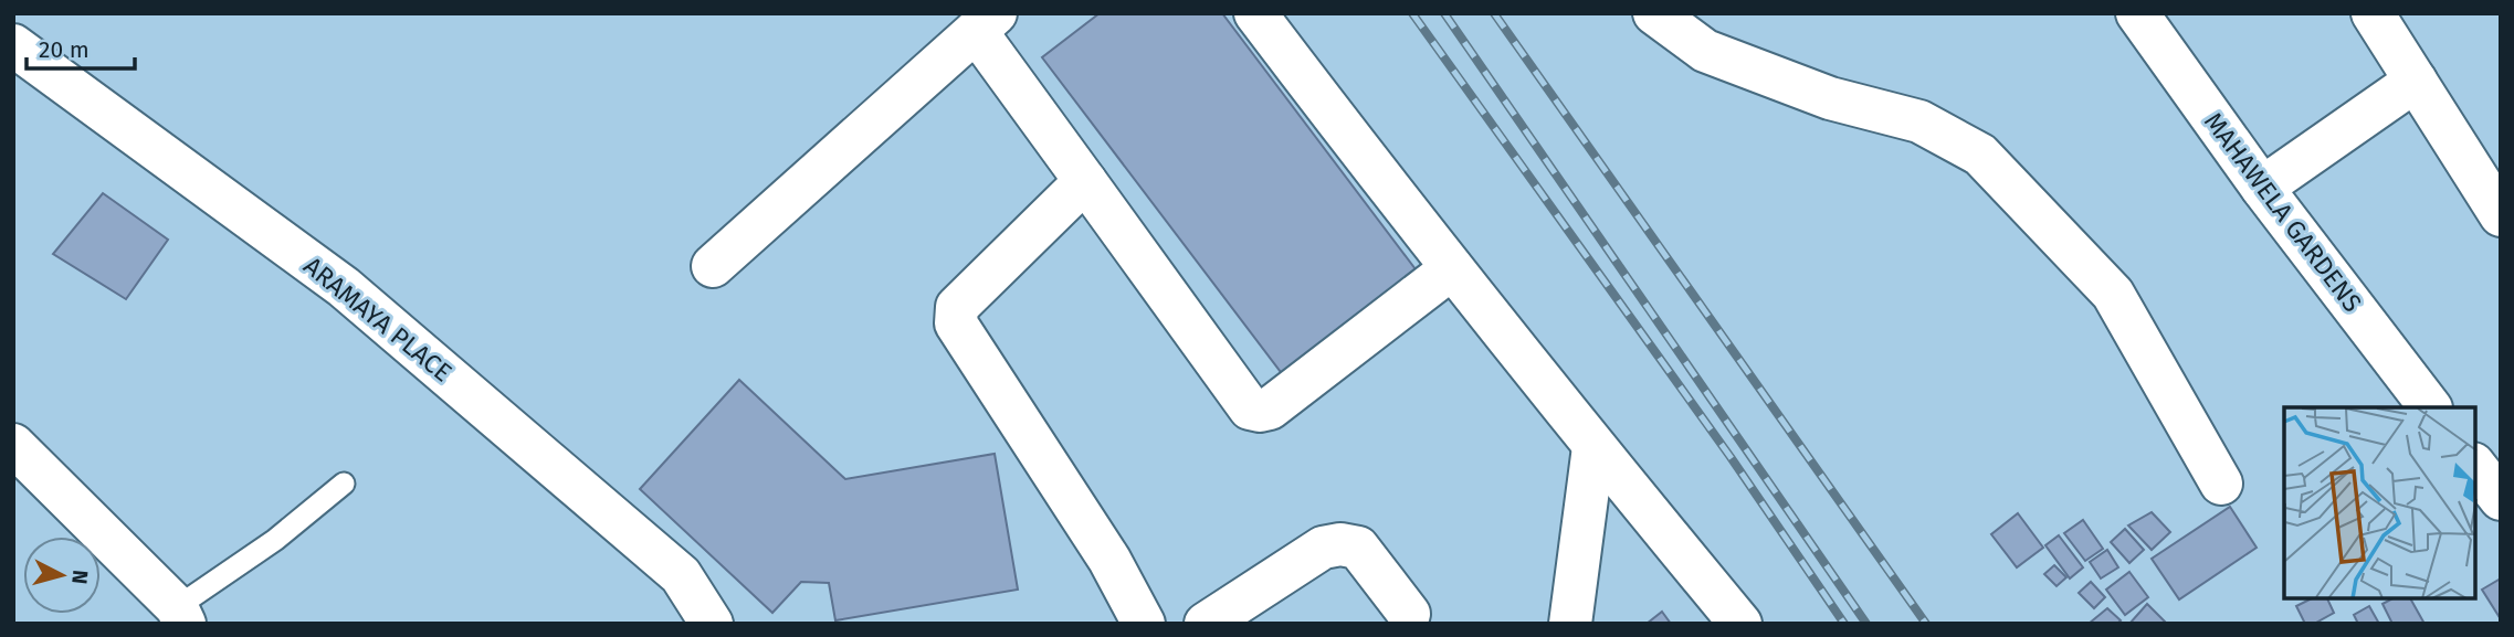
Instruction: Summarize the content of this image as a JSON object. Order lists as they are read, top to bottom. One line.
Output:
{"streets":{"street":["MAHAWELA GARDENS","ARAMAYA PLACE"]},"scale_bar":"20 m","north":"right"}
